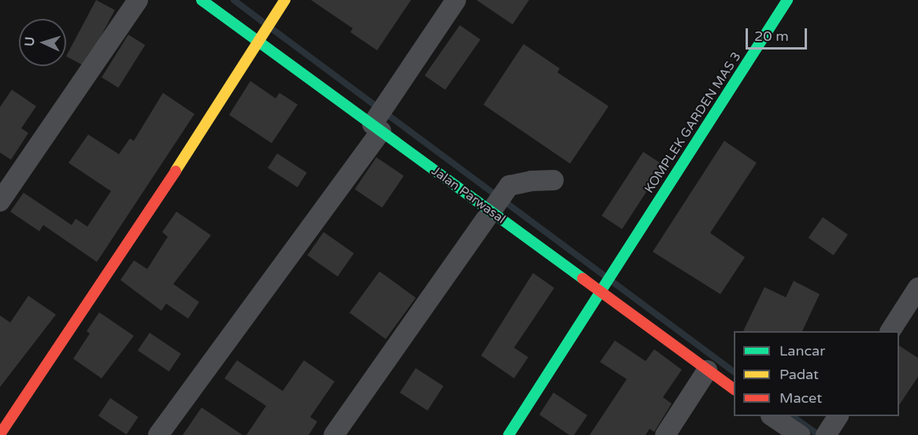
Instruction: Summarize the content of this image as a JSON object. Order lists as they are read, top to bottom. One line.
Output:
{"streets":{"street":["KOMPLEK GARDEN MAS 3","Jalan Parwasal"]},"crossings":[["KOMPLEK GARDEN MAS 3","Jalan Parwasal"]],"legend":["Lancar","Padat","Macet"],"scale_bar":"20 m","north":"left"}
